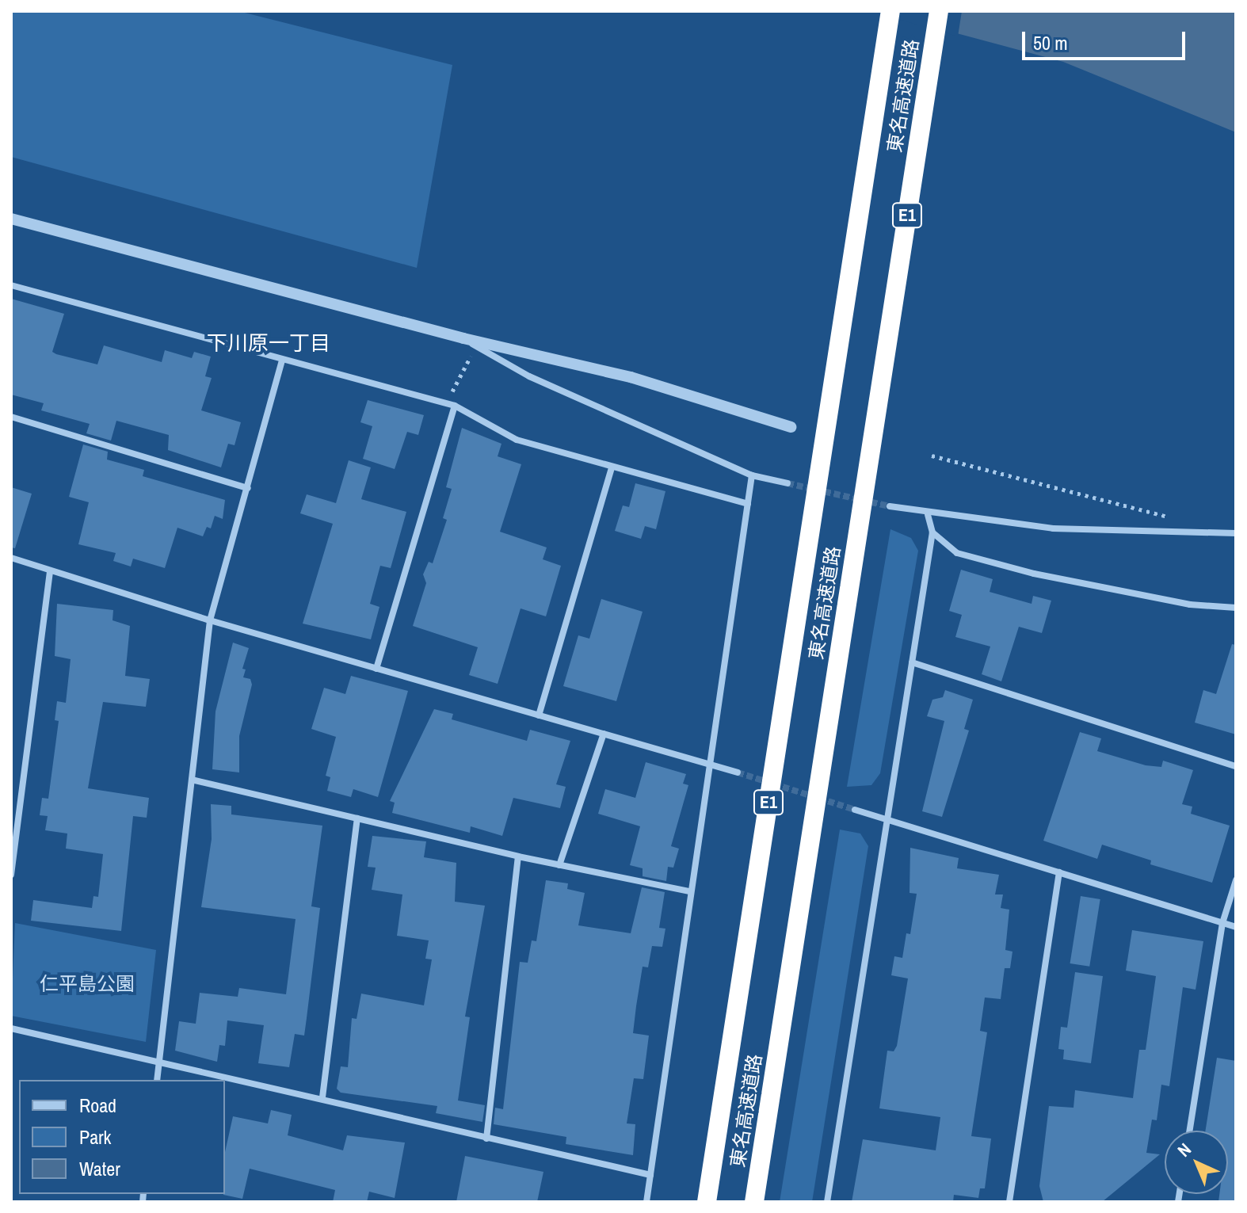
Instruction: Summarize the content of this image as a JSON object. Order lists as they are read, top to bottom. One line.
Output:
{"streets":{"highway":["東名高速道路","E1"]},"districts":["下川原一丁目"],"parks":["仁平島公園"],"legend":["Road","Park","Water"],"scale_bar":"50 m","north":"top left"}
